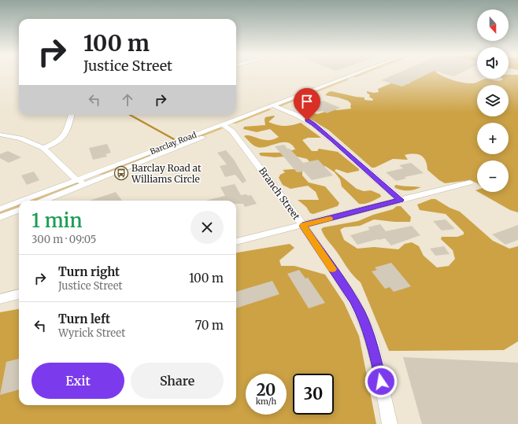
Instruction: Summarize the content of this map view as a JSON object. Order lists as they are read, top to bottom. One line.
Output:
{"streets":{"street":["Barclay Road","Branch Street"]},"crossings":[["Barclay Road","Branch Street"]],"places":{"bus stop":["Barclay Road at Williams Circle"]},"north":"bottom","page":{"map_buttons":["+","−"],"turn":["100 m","Justice Street"],"heading":["1 min","300 m · 09:05"],"list":[{"name":"Turn right","note":"Justice Street","value":"100 m"},{"name":"Turn left","note":"Wyrick Street","value":"70 m"}],"buttons":["Exit","Share"],"speed":"20 km/h","limit":"30"}}
